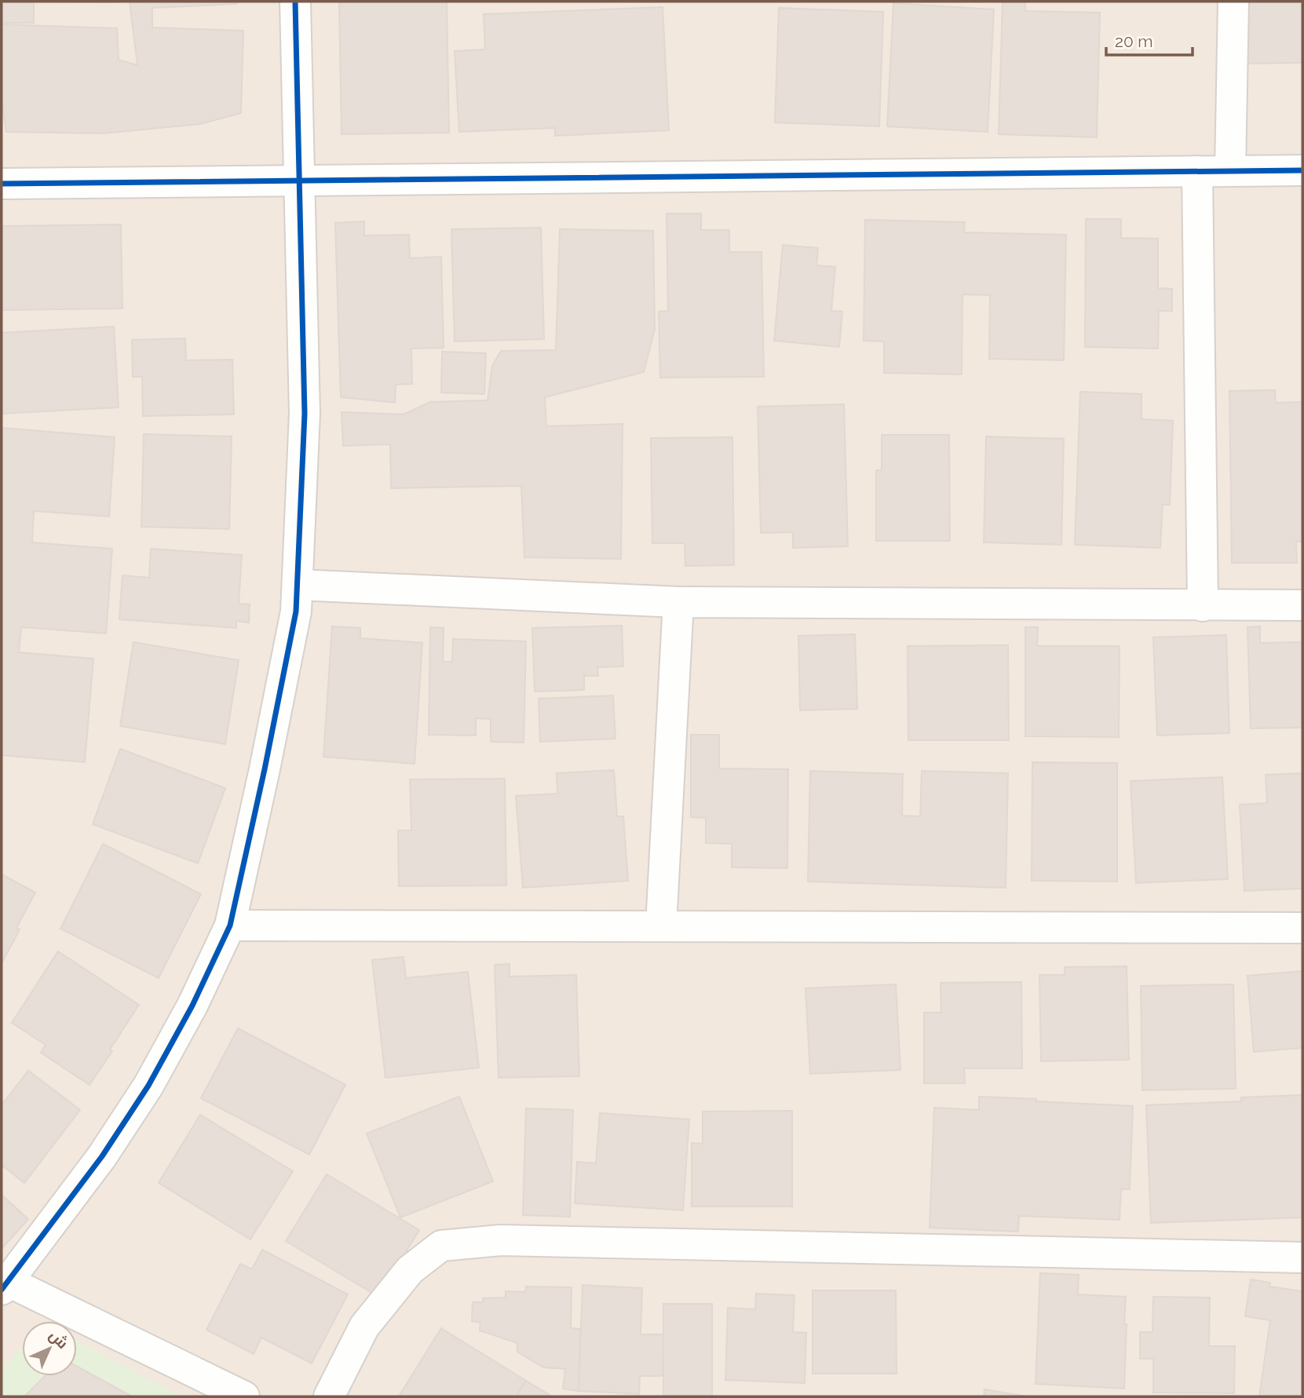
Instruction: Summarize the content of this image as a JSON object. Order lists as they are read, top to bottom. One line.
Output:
{"scale_bar":"20 m","north":"top right"}
